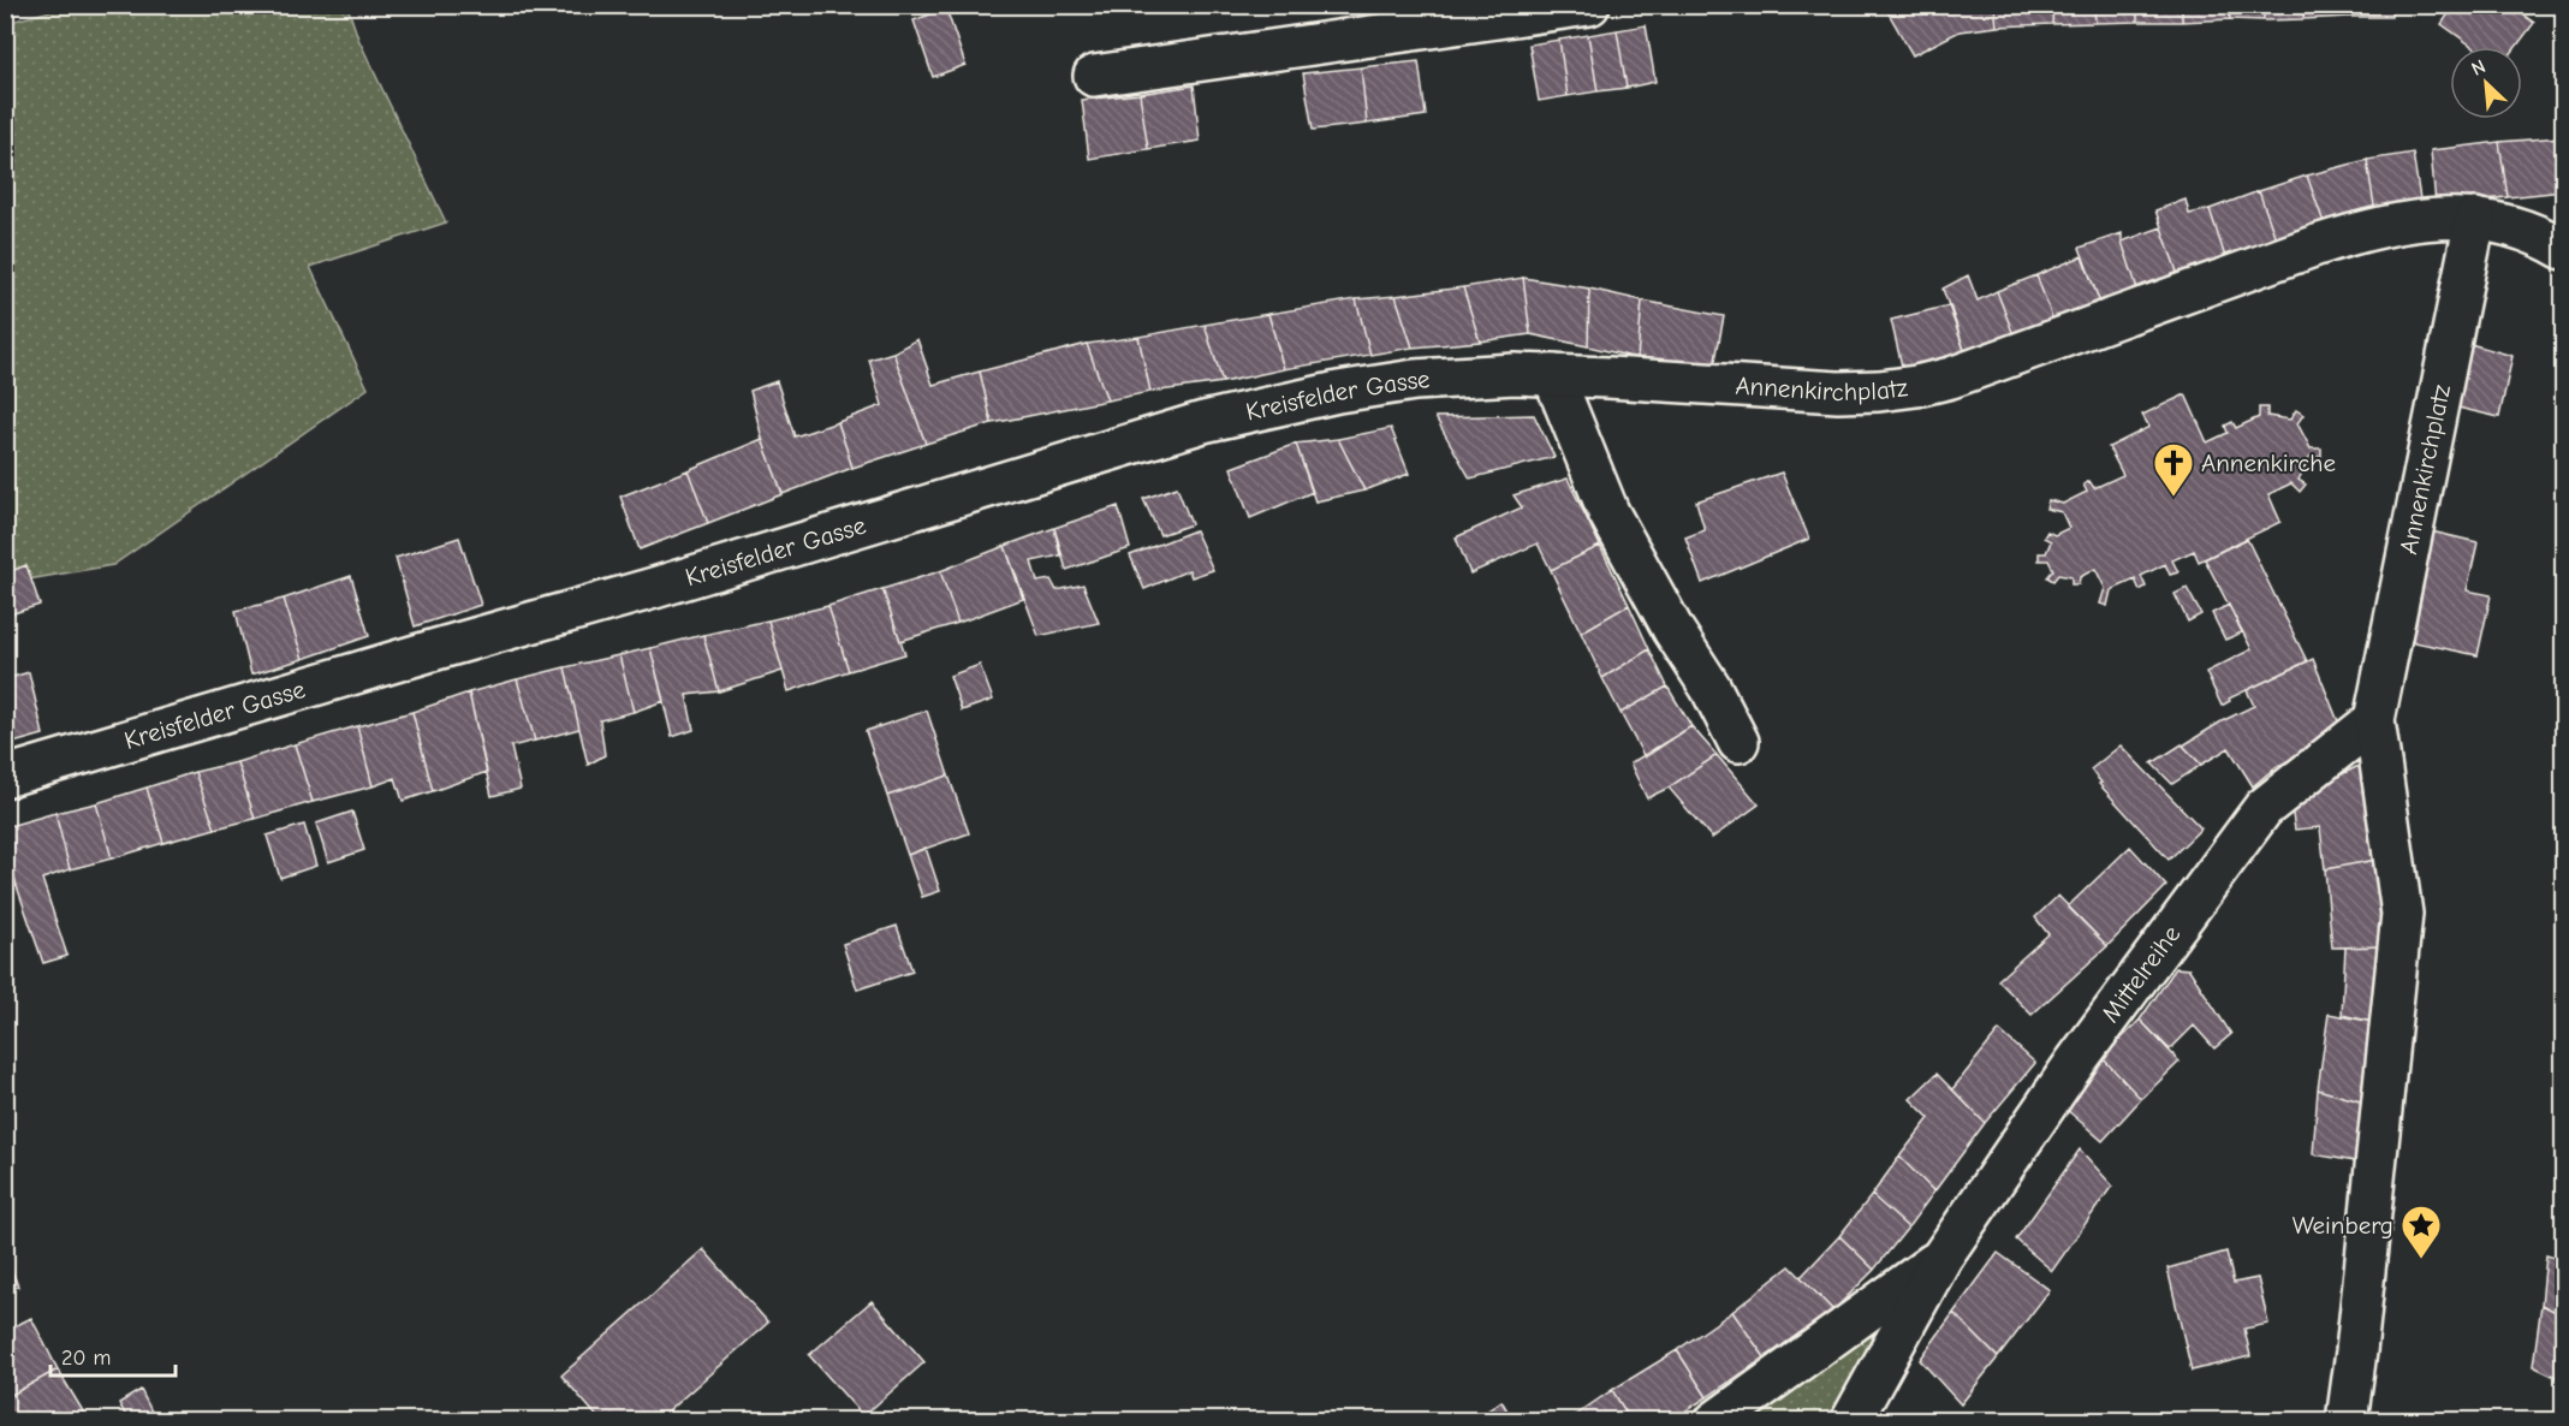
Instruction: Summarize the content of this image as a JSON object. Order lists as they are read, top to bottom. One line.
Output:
{"streets":{"street":["Annenkirchplatz","Kreisfelder Gasse","Mittelreihe"]},"crossings":[["Annenkirchplatz","Kreisfelder Gasse"],["Annenkirchplatz","Mittelreihe"]],"places":{"church":["Annenkirche"],"place":["Weinberg"]},"scale_bar":"20 m","north":"top left"}
